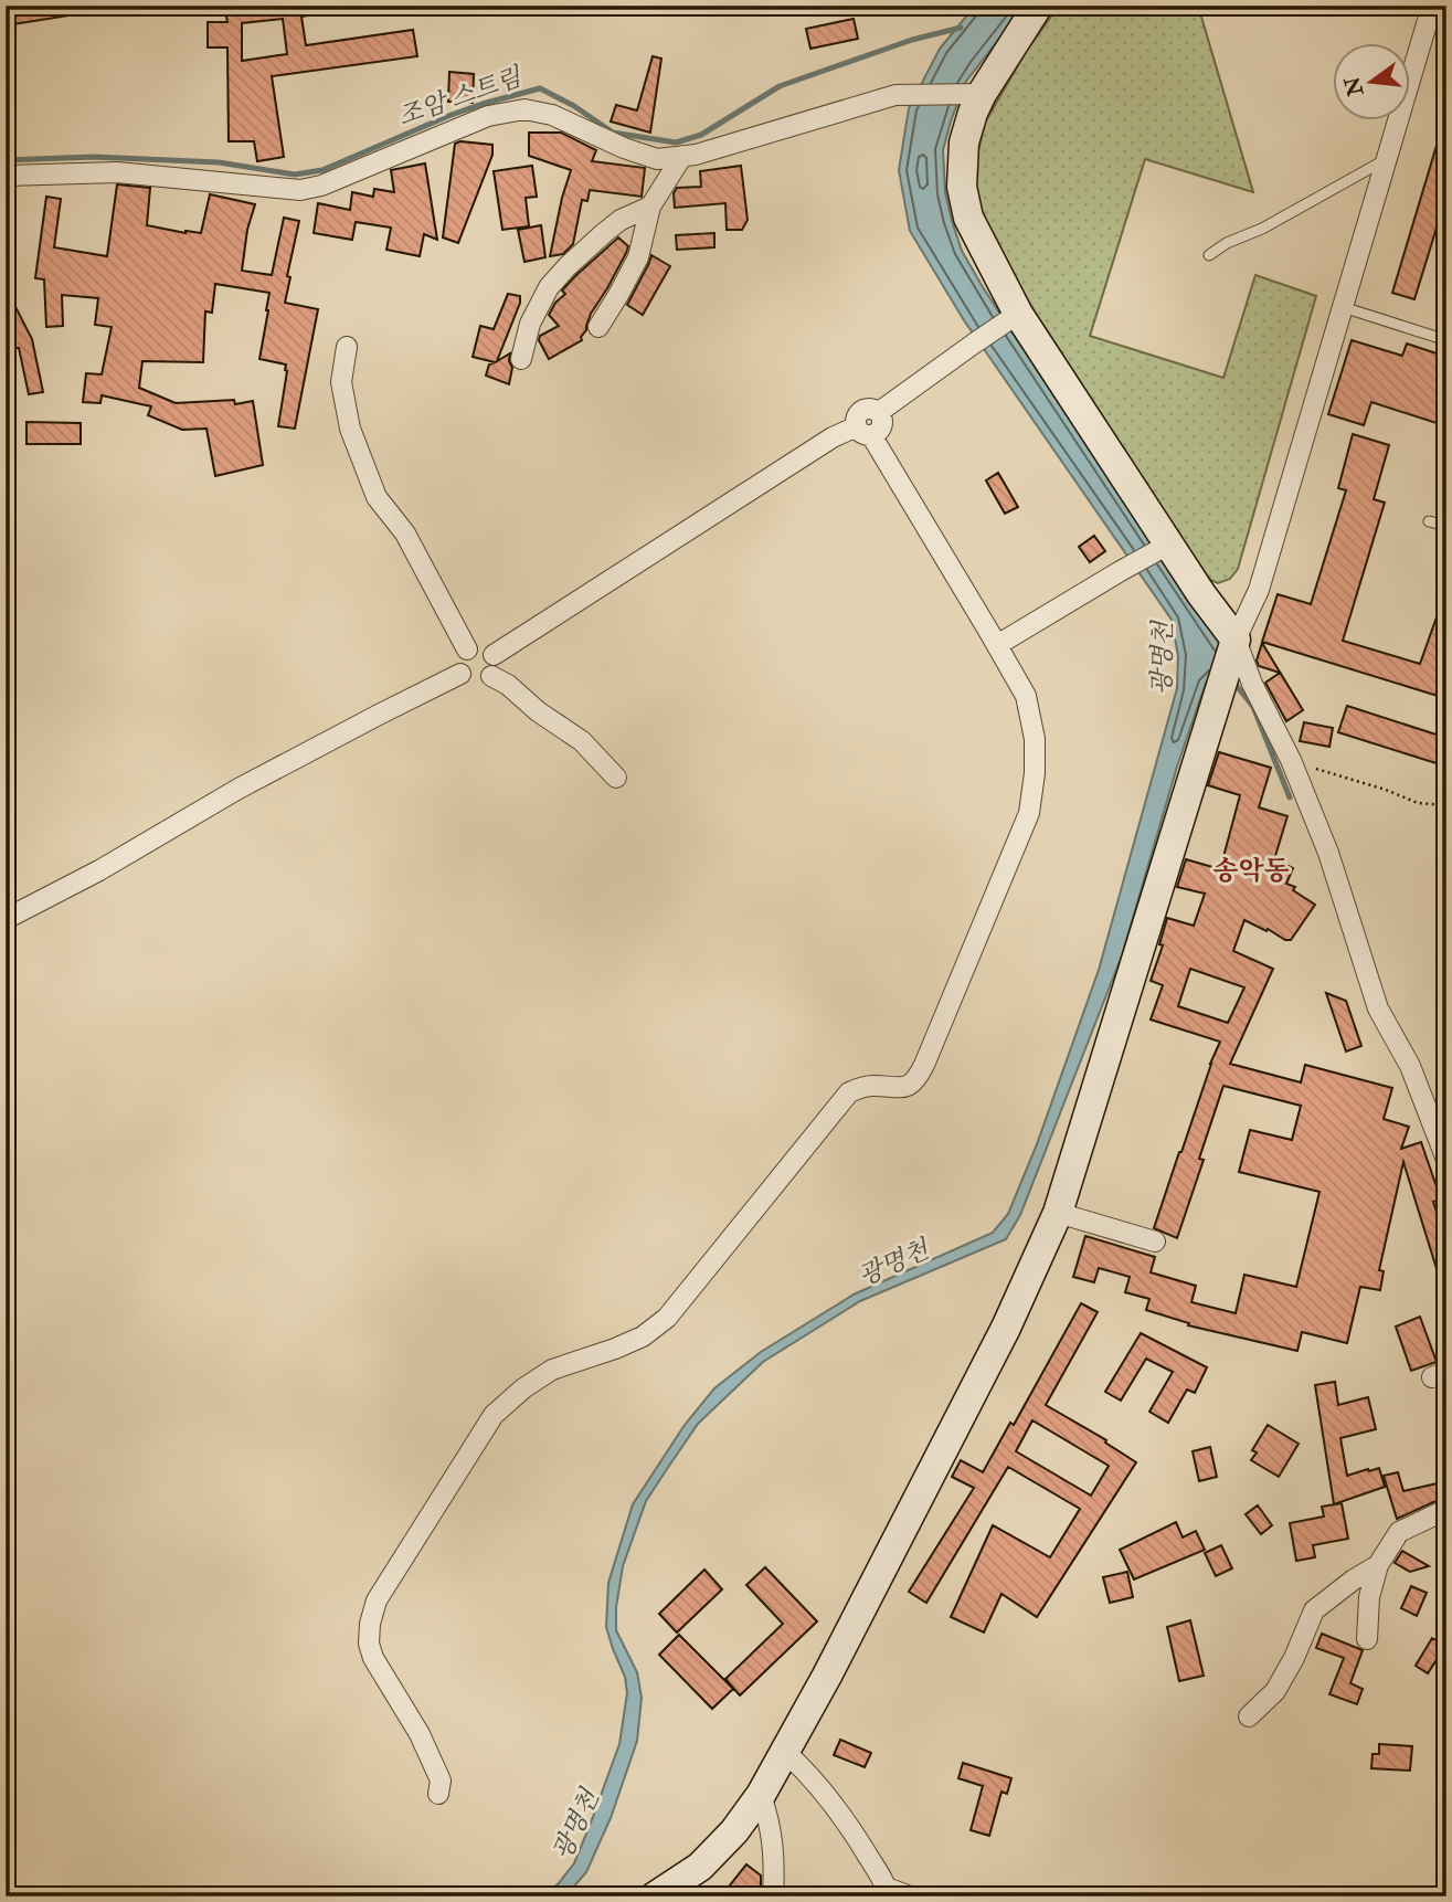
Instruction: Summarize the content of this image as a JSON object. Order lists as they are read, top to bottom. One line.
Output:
{"districts":["송악동"],"water":["조암 스트림","광명천"],"north":"left"}
